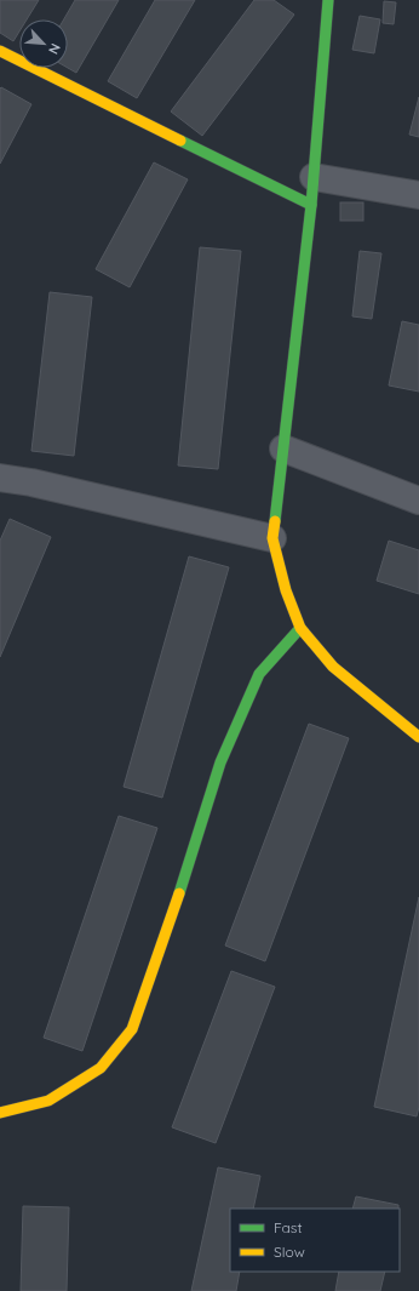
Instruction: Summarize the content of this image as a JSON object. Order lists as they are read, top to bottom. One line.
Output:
{"legend":["Fast","Slow"],"north":"bottom right"}
